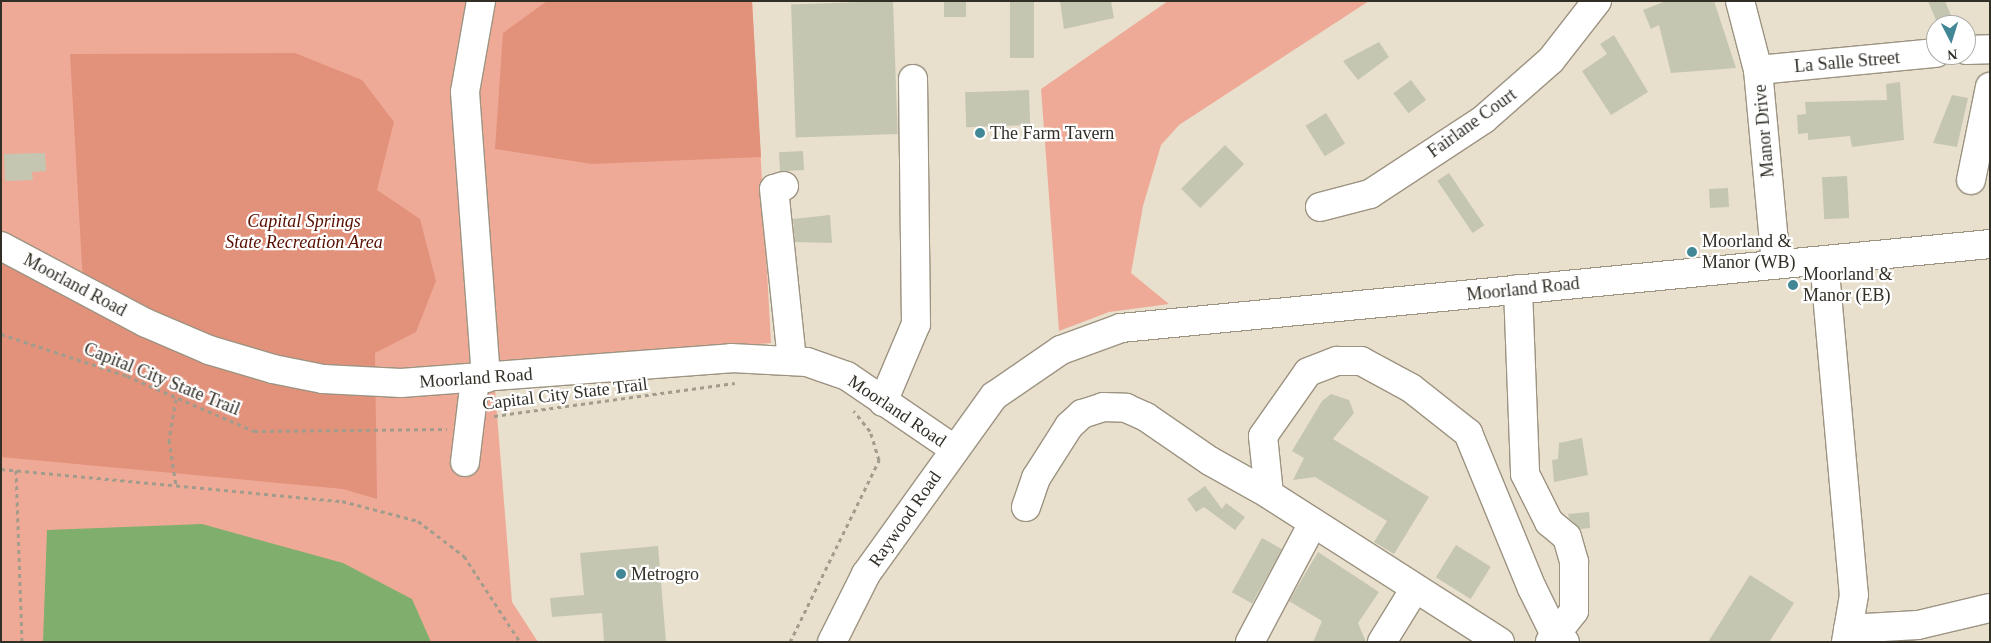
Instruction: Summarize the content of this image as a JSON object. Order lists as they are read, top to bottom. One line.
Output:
{"streets":{"street":["La Salle Street","Fairlane Court","Manor Drive","Moorland Road","Raywood Road"],"path":["Capital City State Trail"]},"crossings":[["La Salle Street","Manor Drive"],["Manor Drive","Moorland Road"],["Moorland Road","Raywood Road"]],"parks":["Capital Springs State Recreation Area"],"places":["The Farm Tavern","Moorland & Manor (WB)","Moorland & Manor (EB)","Metrogro"],"north":"bottom"}
